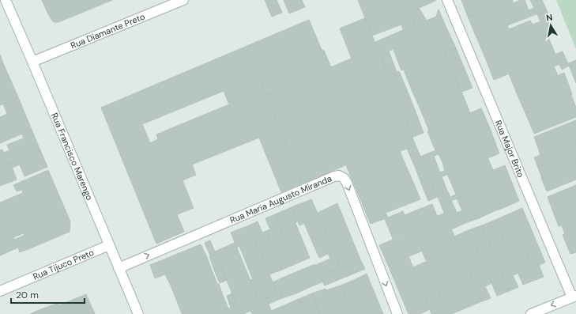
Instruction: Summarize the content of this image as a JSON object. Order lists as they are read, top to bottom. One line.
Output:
{"streets":{"street":["Rua Diamante Preto","Rua Major Brito","Rua Francisco Marengo","Rua Maria Augusto Miranda","Rua Tijuco Preto"]},"crossings":[["Rua Diamante Preto","Rua Francisco Marengo"],["Rua Francisco Marengo","Rua Maria Augusto Miranda"],["Rua Francisco Marengo","Rua Tijuco Preto"]],"scale_bar":"20 m","north":"top"}
